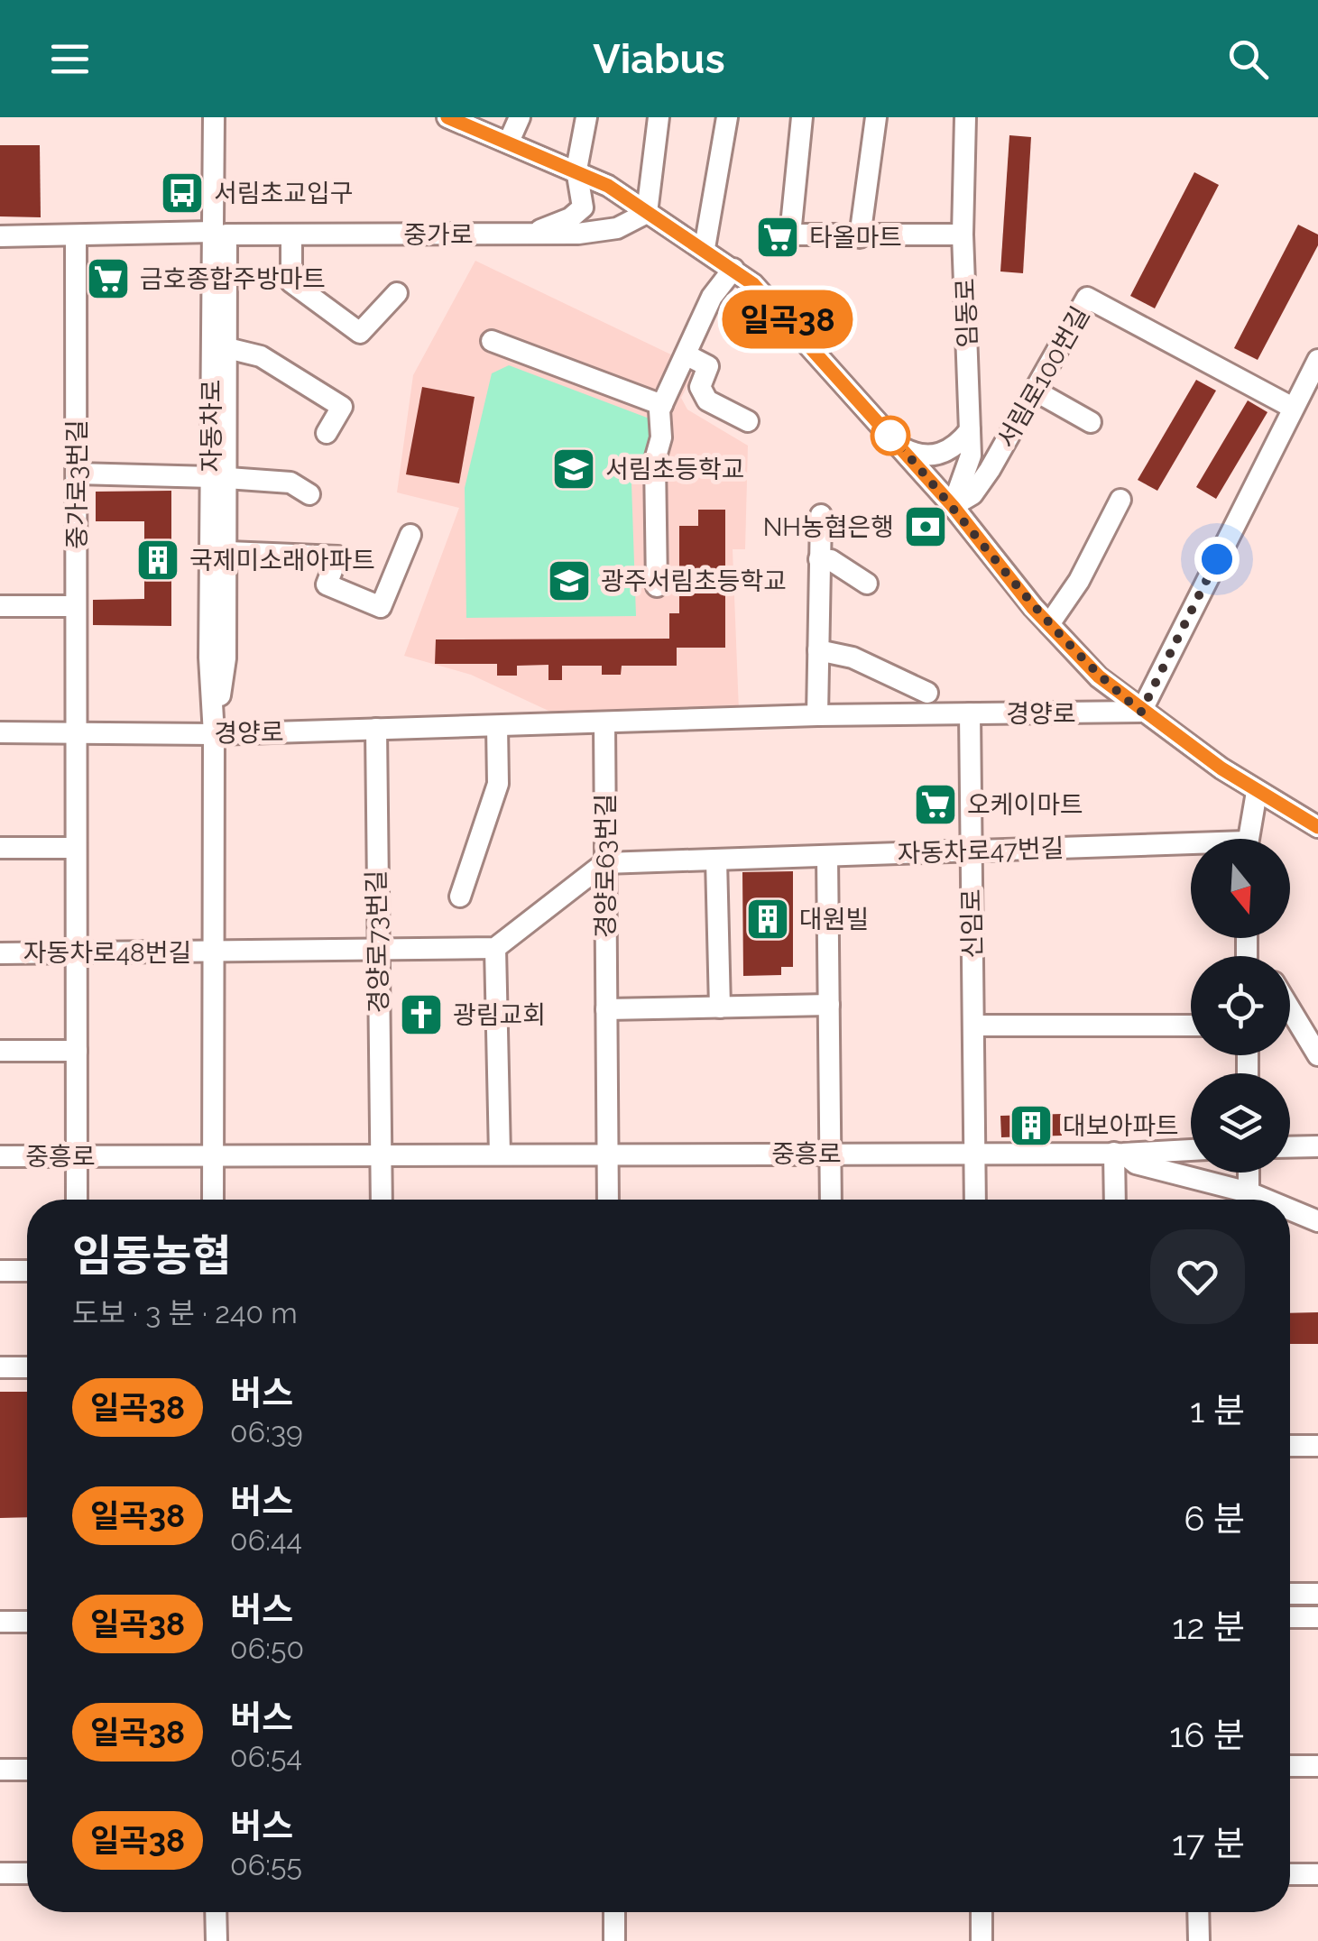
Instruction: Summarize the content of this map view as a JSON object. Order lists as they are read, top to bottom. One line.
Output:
{"streets":{"street":["중가로","임동로","서림로100번길","자동차로","중가로3번길","경양로","자동차로47번길","경양로63번길","신임로","경양로73번길","자동차로48번길","중흥로"]},"crossings":[["중가로","자동차로"],["중가로","중가로3번길"],["임동로","서림로100번길"],["자동차로","경양로"],["자동차로","자동차로48번길"],["자동차로","중흥로"],["중가로3번길","경양로"],["중가로3번길","자동차로48번길"],["중가로3번길","중흥로"],["경양로","경양로63번길"],["경양로","신임로"],["경양로","경양로73번길"],["자동차로47번길","경양로63번길"],["자동차로47번길","신임로"],["경양로63번길","중흥로"],["신임로","중흥로"],["경양로73번길","중흥로"]],"places":{"bus stop":["서림초교입구"],"supermarket":["타올마트","금호종합주방마트","오케이마트"],"school or university":["서림초등학교","광주서림초등학교"],"bank":["NH농협은행"],"building":["국제미소래아파트","대원빌","대보아파트"],"church":["광림교회"]},"lines":["bus line 일곡38"],"north":"bottom","page":{"header":"Viabus","on_map":"일곡38","heading":["임동농협","도보 · 3 분 · 240 m"],"list":[{"mark":"일곡38","name":"버스","note":"06:39","value":"1 분"},{"mark":"일곡38","name":"버스","note":"06:44","value":"6 분"},{"mark":"일곡38","name":"버스","note":"06:50","value":"12 분"},{"mark":"일곡38","name":"버스","note":"06:54","value":"16 분"},{"mark":"일곡38","name":"버스","note":"06:55","value":"17 분"}]}}
